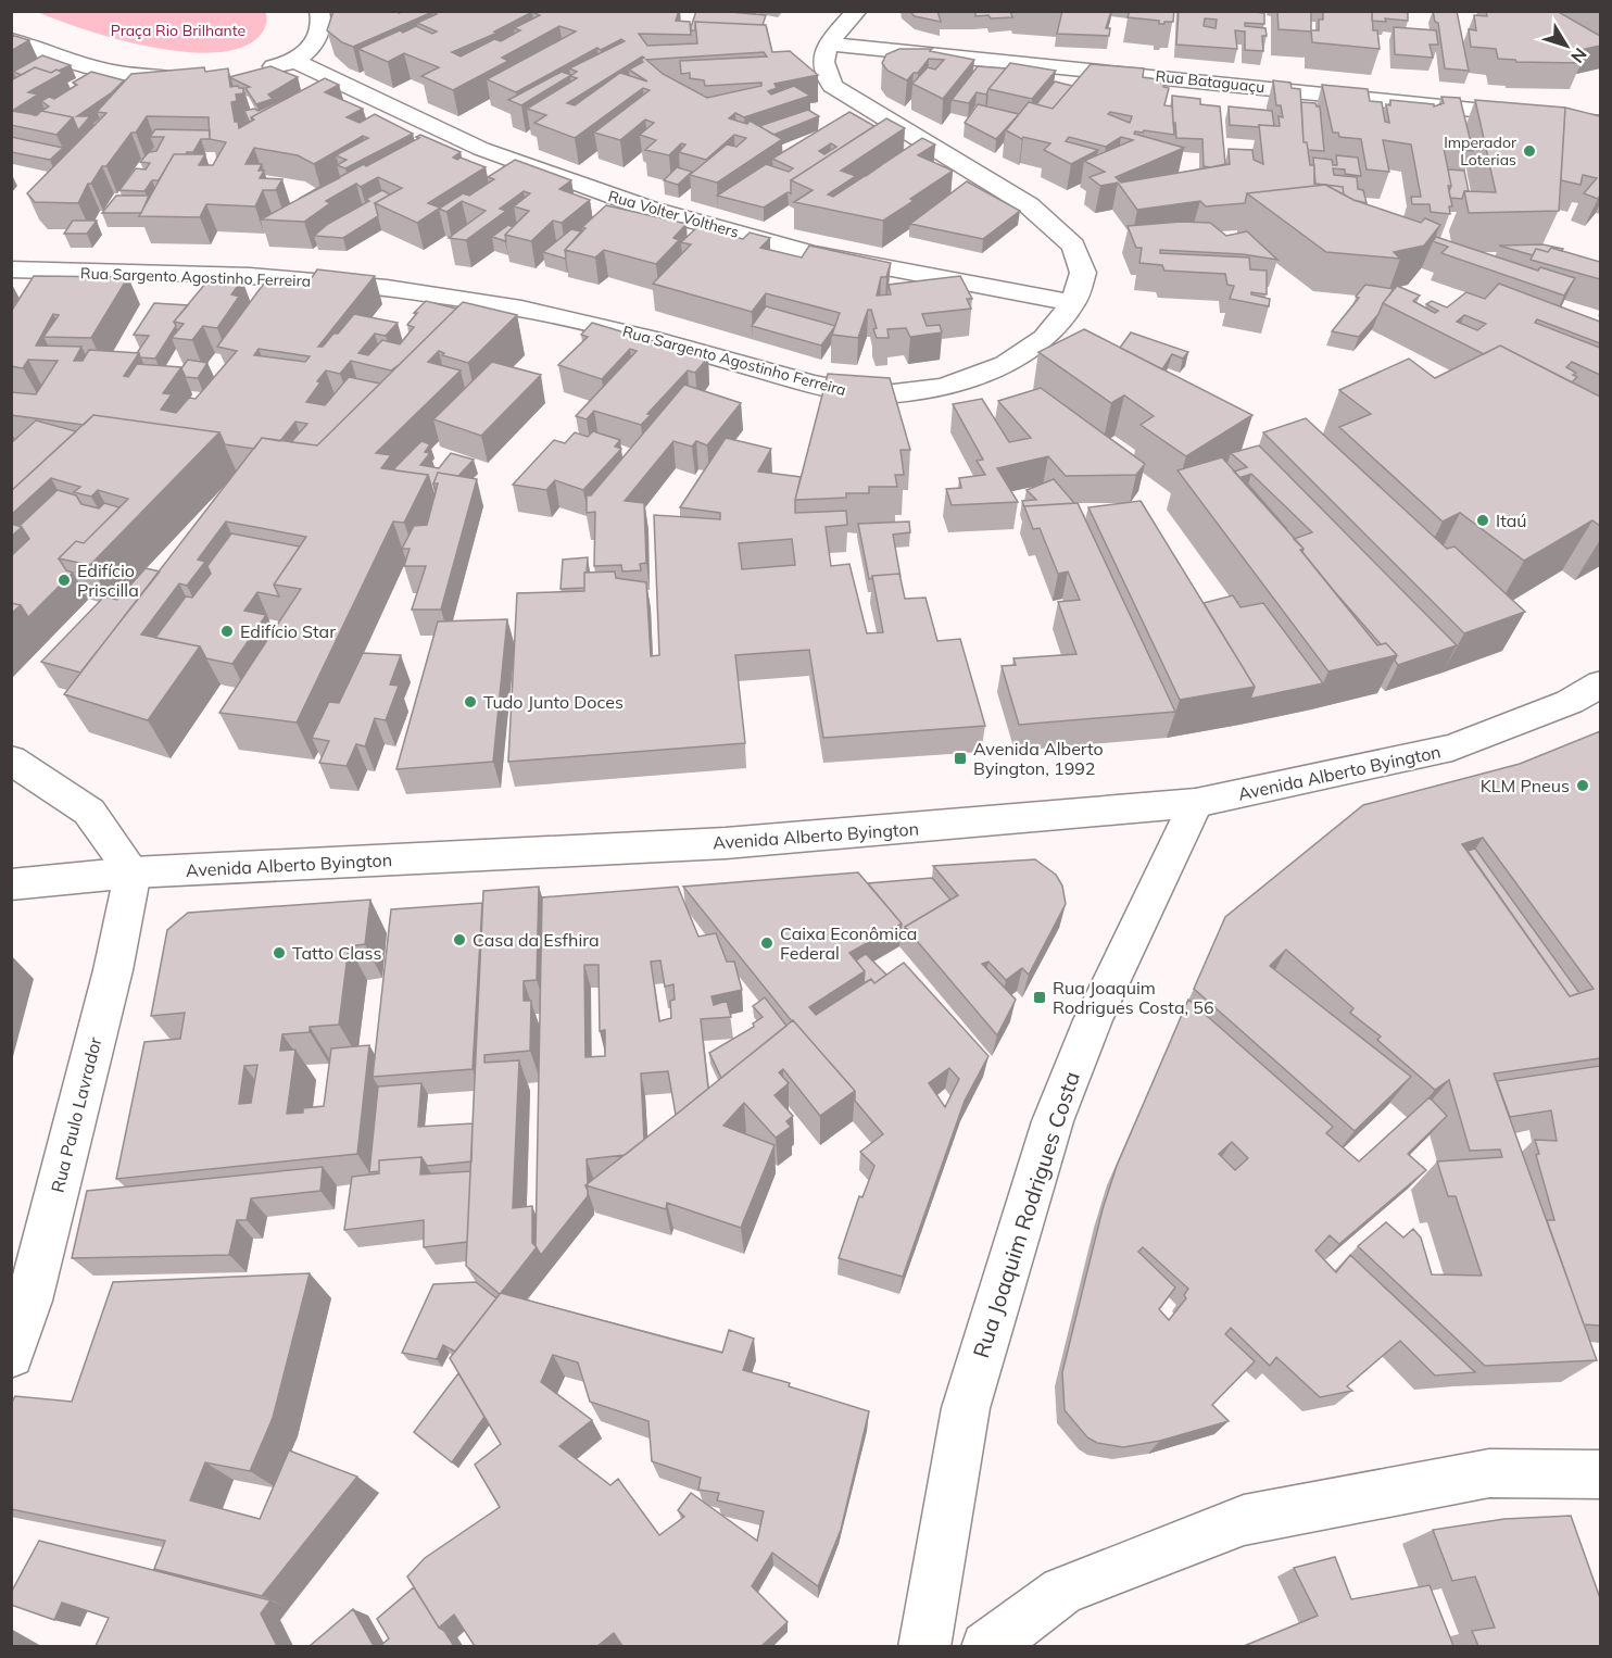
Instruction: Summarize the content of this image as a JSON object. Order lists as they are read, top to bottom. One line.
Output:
{"streets":{"street":["Rua Bataguaçu","Rua Volter Volthers","Rua Sargento Agostinho Ferreira","Avenida Alberto Byington","Rua Paulo Lavrador","Rua Joaquim Rodrigues Costa"]},"crossings":[["Rua Bataguaçu","Rua Sargento Agostinho Ferreira"],["Rua Volter Volthers","Rua Sargento Agostinho Ferreira"],["Avenida Alberto Byington","Rua Paulo Lavrador"],["Avenida Alberto Byington","Rua Joaquim Rodrigues Costa"]],"parks":["Praça Rio Brilhante"],"places":{"other":["Imperador Loterias","Itaú","Edifício Priscilla","Edifício Star","Tudo Junto Doces","KLM Pneus","Casa da Esfhira","Caixa Econômica Federal","Tatto Class"],"transit":["Avenida Alberto Byington, 1992","Rua Joaquim Rodrigues Costa, 56"]},"north":"bottom right"}
